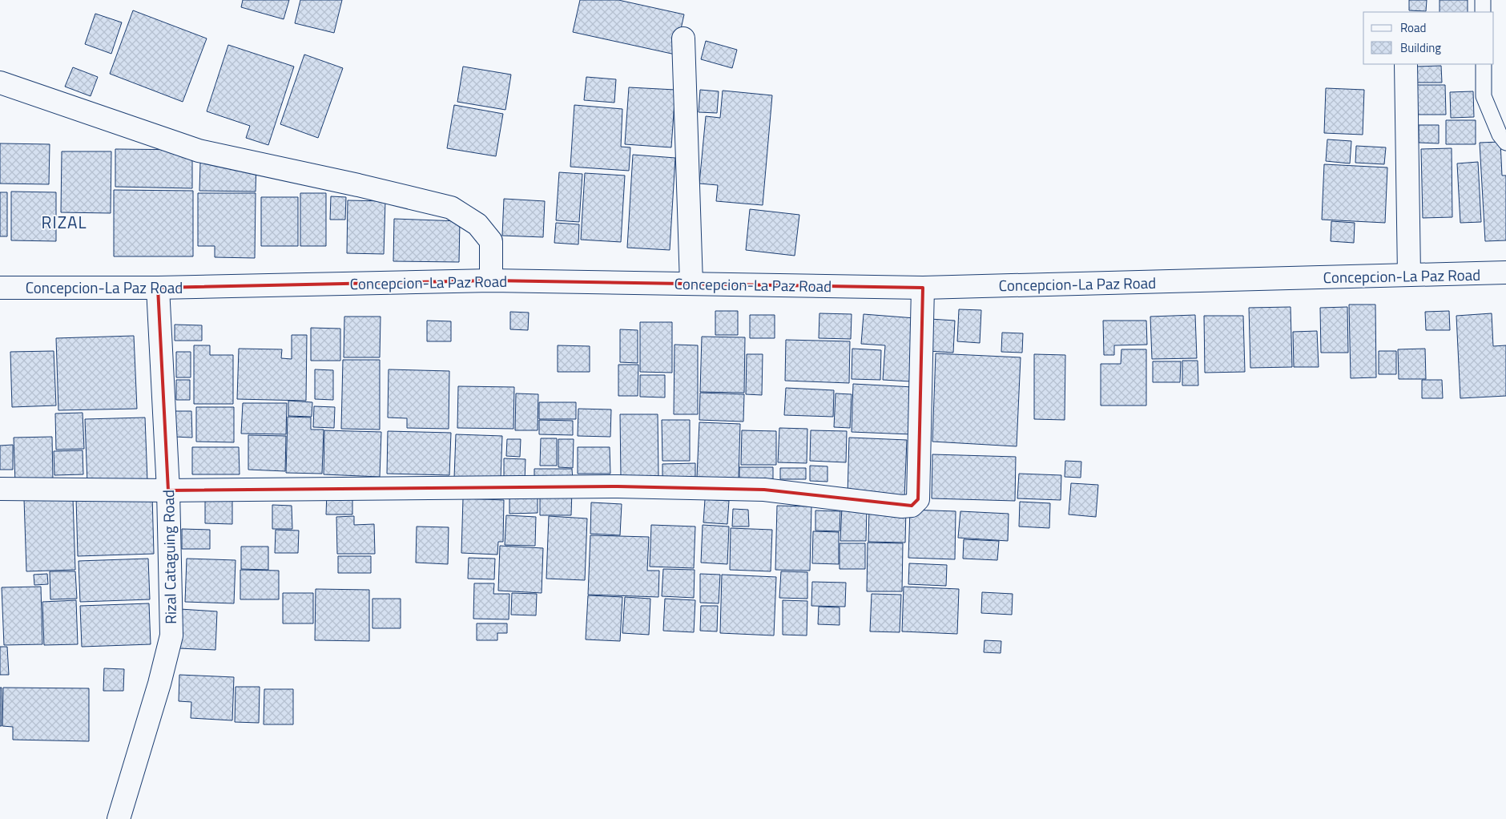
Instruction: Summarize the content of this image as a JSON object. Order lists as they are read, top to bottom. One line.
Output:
{"streets":{"street":["Concepcion-La Paz Road","Rizal Cataguing Road"]},"crossings":[["Concepcion-La Paz Road","Rizal Cataguing Road"]],"districts":["RIZAL"],"legend":["Road","Building"]}
